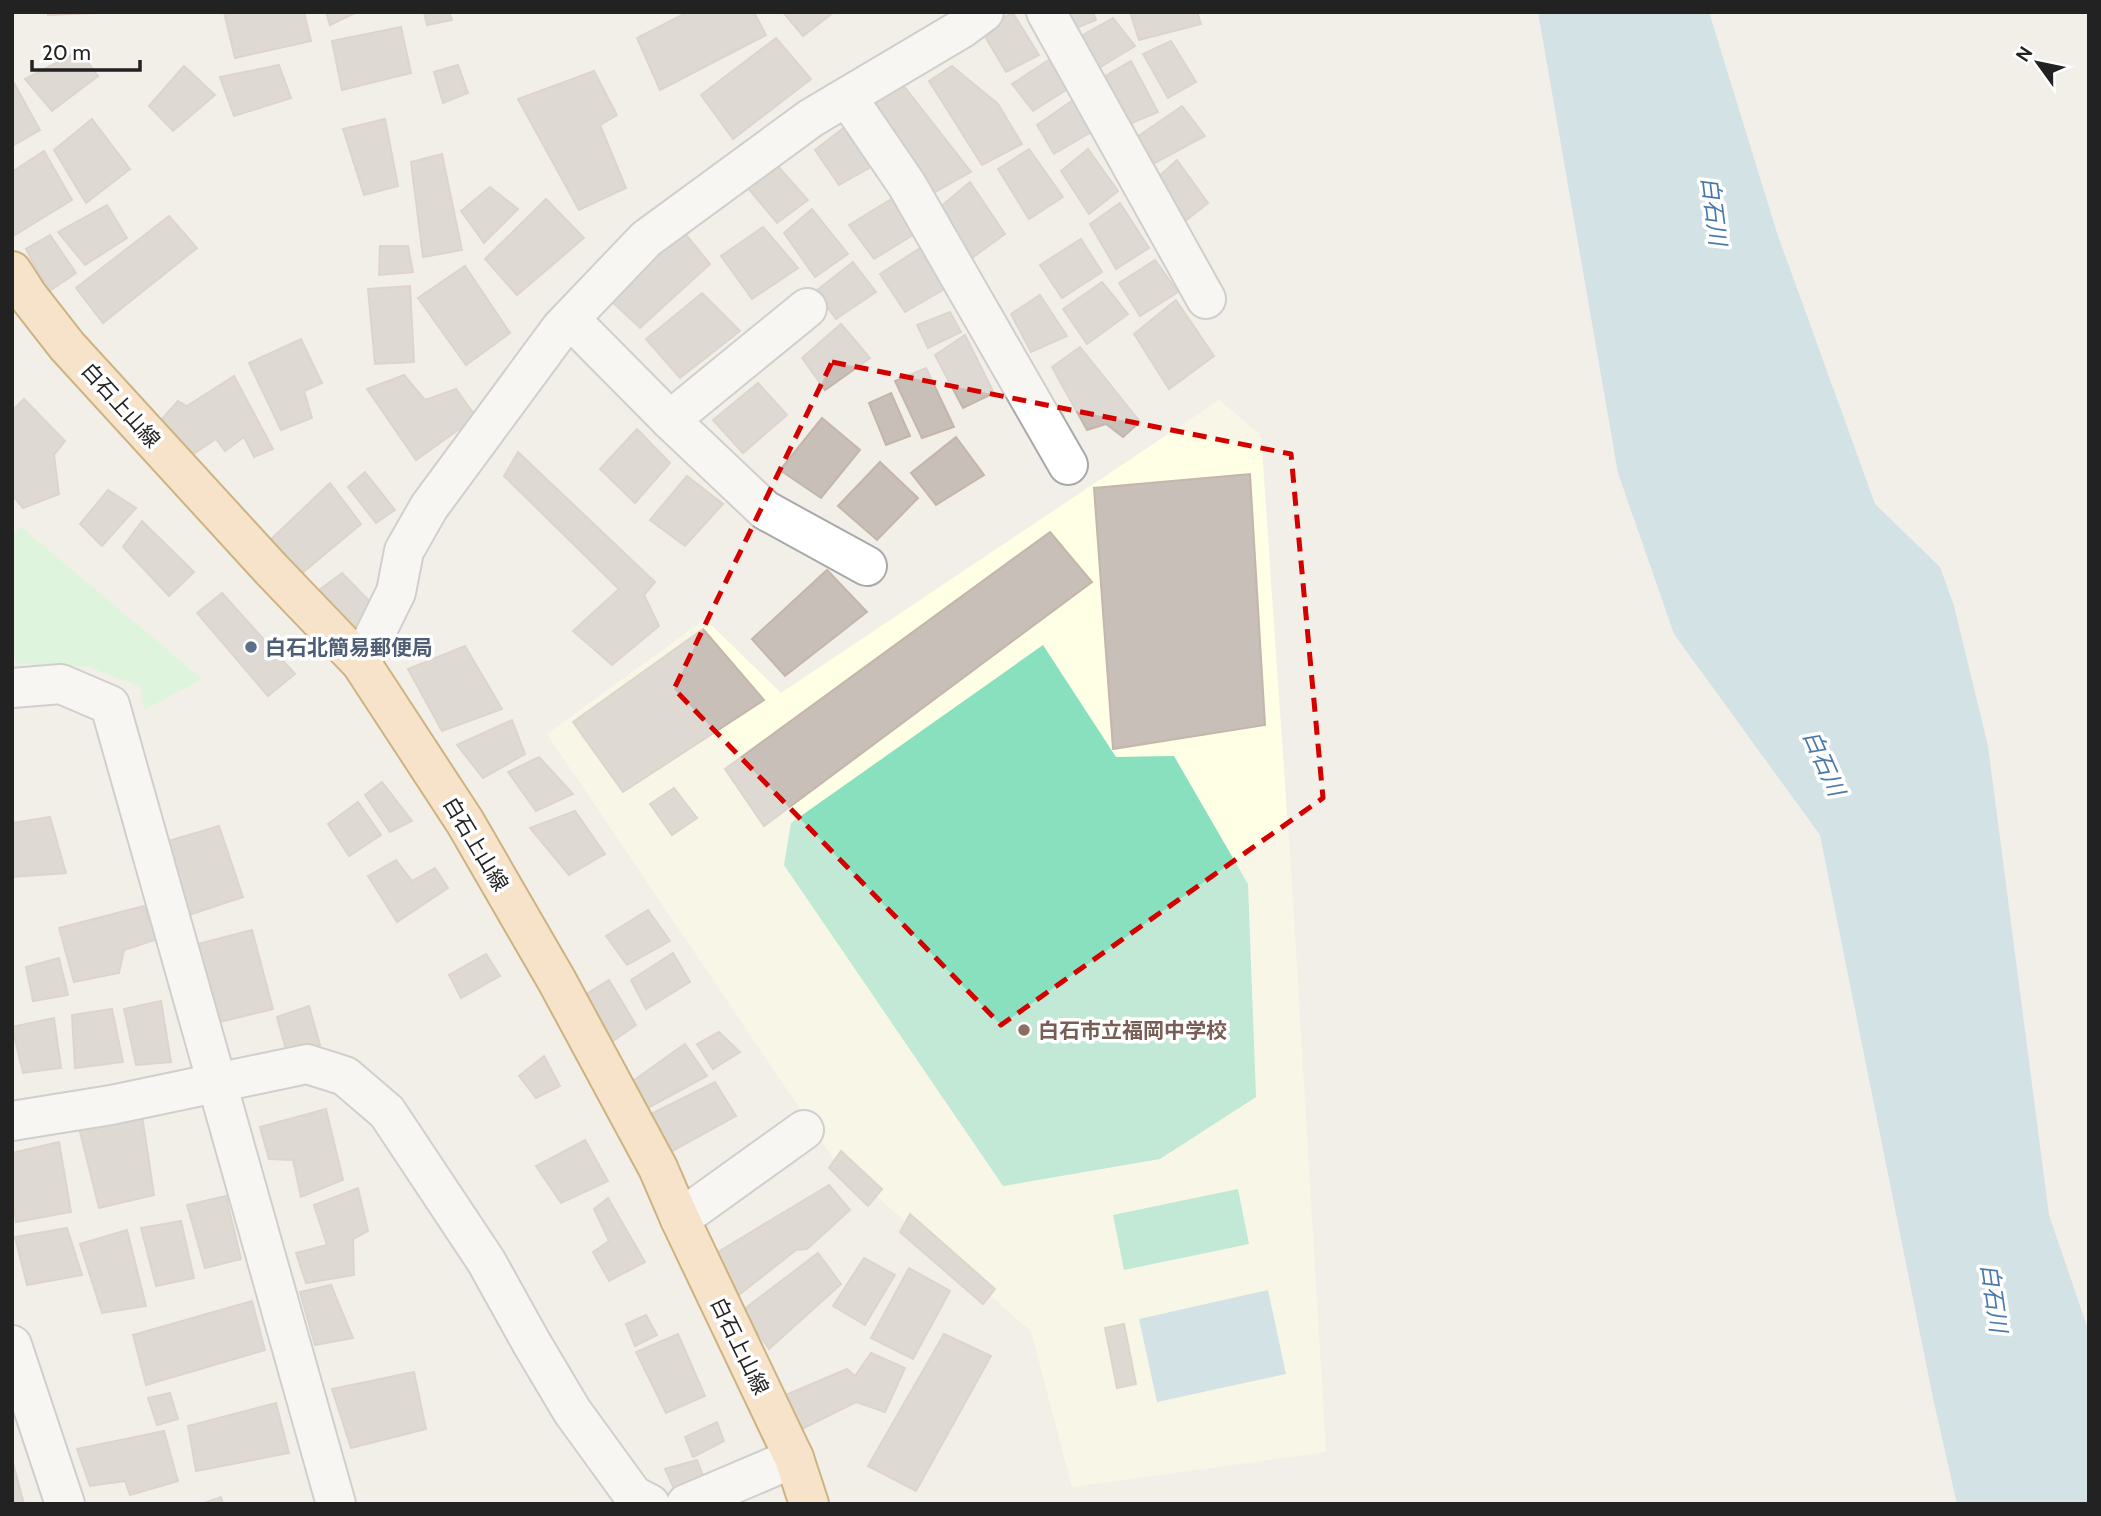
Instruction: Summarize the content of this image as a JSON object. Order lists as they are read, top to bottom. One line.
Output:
{"streets":{"main road":["白石上山線"]},"water":["白石川"],"places":["白石北簡易郵便局","白石市立福岡中学校"],"scale_bar":"20 m","north":"top left"}
